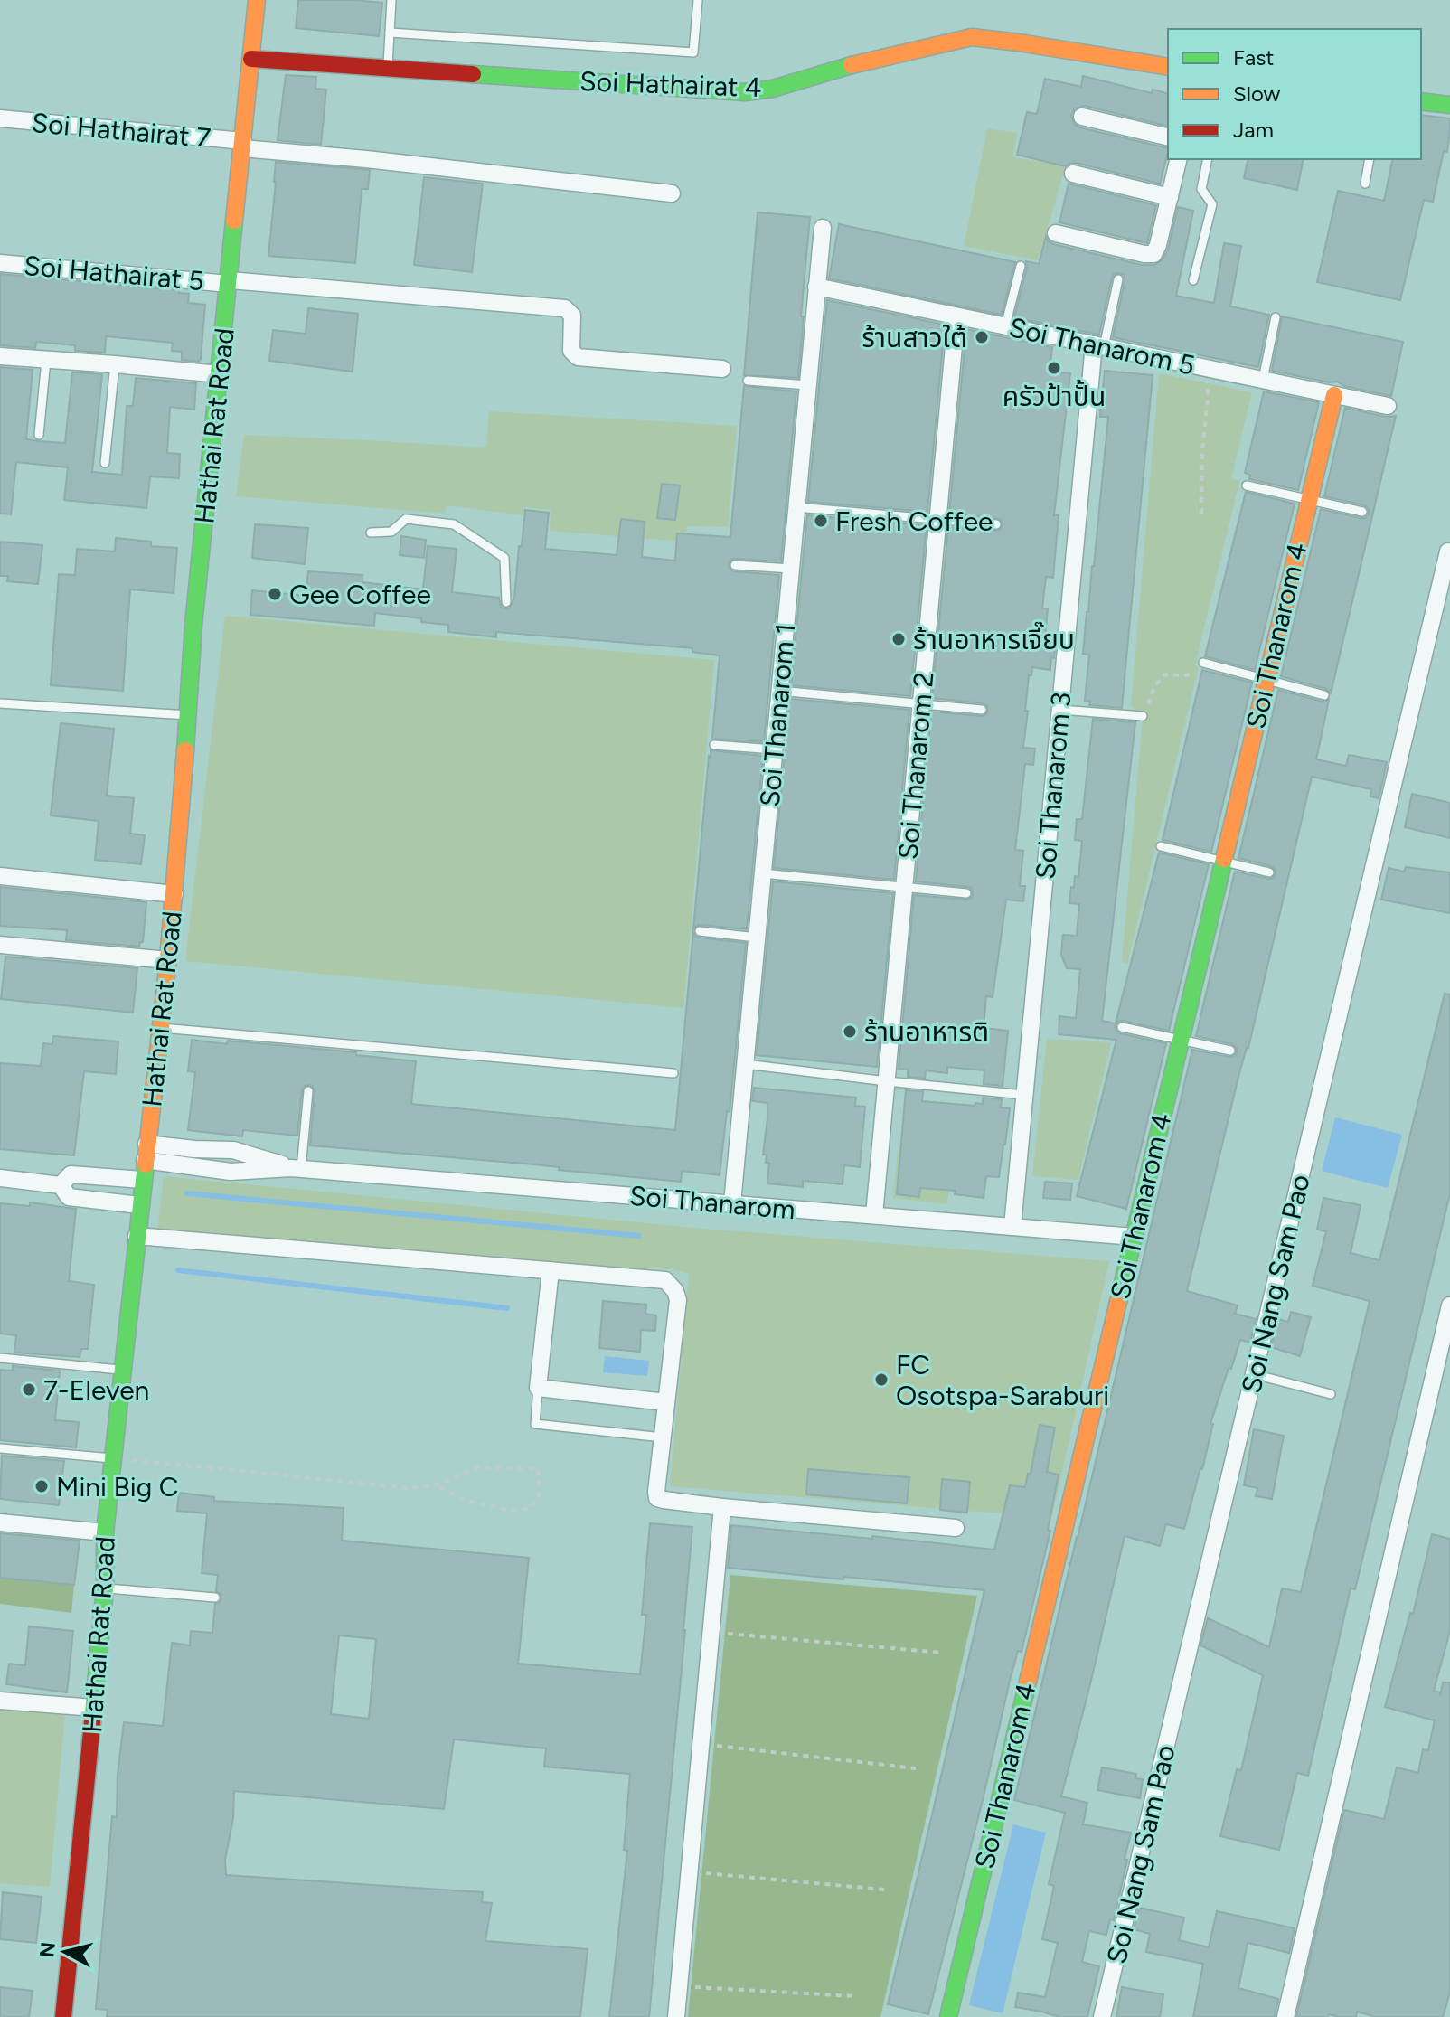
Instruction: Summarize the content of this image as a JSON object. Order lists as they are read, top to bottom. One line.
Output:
{"streets":{"street":["Soi Hathairat 4","Soi Hathairat 7","Soi Hathairat 5","Soi Thanarom 5","Hathai Rat Road","Soi Thanarom 4","Soi Thanarom 1","Soi Thanarom 2","Soi Thanarom 3","Soi Thanarom","Soi Nang Sam Pao"]},"crossings":[["Soi Hathairat 4","Hathai Rat Road"],["Soi Hathairat 7","Hathai Rat Road"],["Soi Hathairat 5","Hathai Rat Road"],["Soi Thanarom 5","Soi Thanarom 4"],["Soi Thanarom 5","Soi Thanarom 1"],["Soi Thanarom 5","Soi Thanarom 2"],["Soi Thanarom 5","Soi Thanarom 3"],["Hathai Rat Road","Soi Thanarom"],["Soi Thanarom 4","Soi Thanarom"],["Soi Thanarom 1","Soi Thanarom"],["Soi Thanarom 2","Soi Thanarom"],["Soi Thanarom 3","Soi Thanarom"]],"places":["ร้านสาวใต้","ครัวป้าปั้น","Fresh Coffee","Gee Coffee","ร้านอาหารเจี๊ยบ","ร้านอาหารติ","FC Osotspa-Saraburi","7-Eleven","Mini Big C"],"legend":["Fast","Slow","Jam"],"north":"left"}
